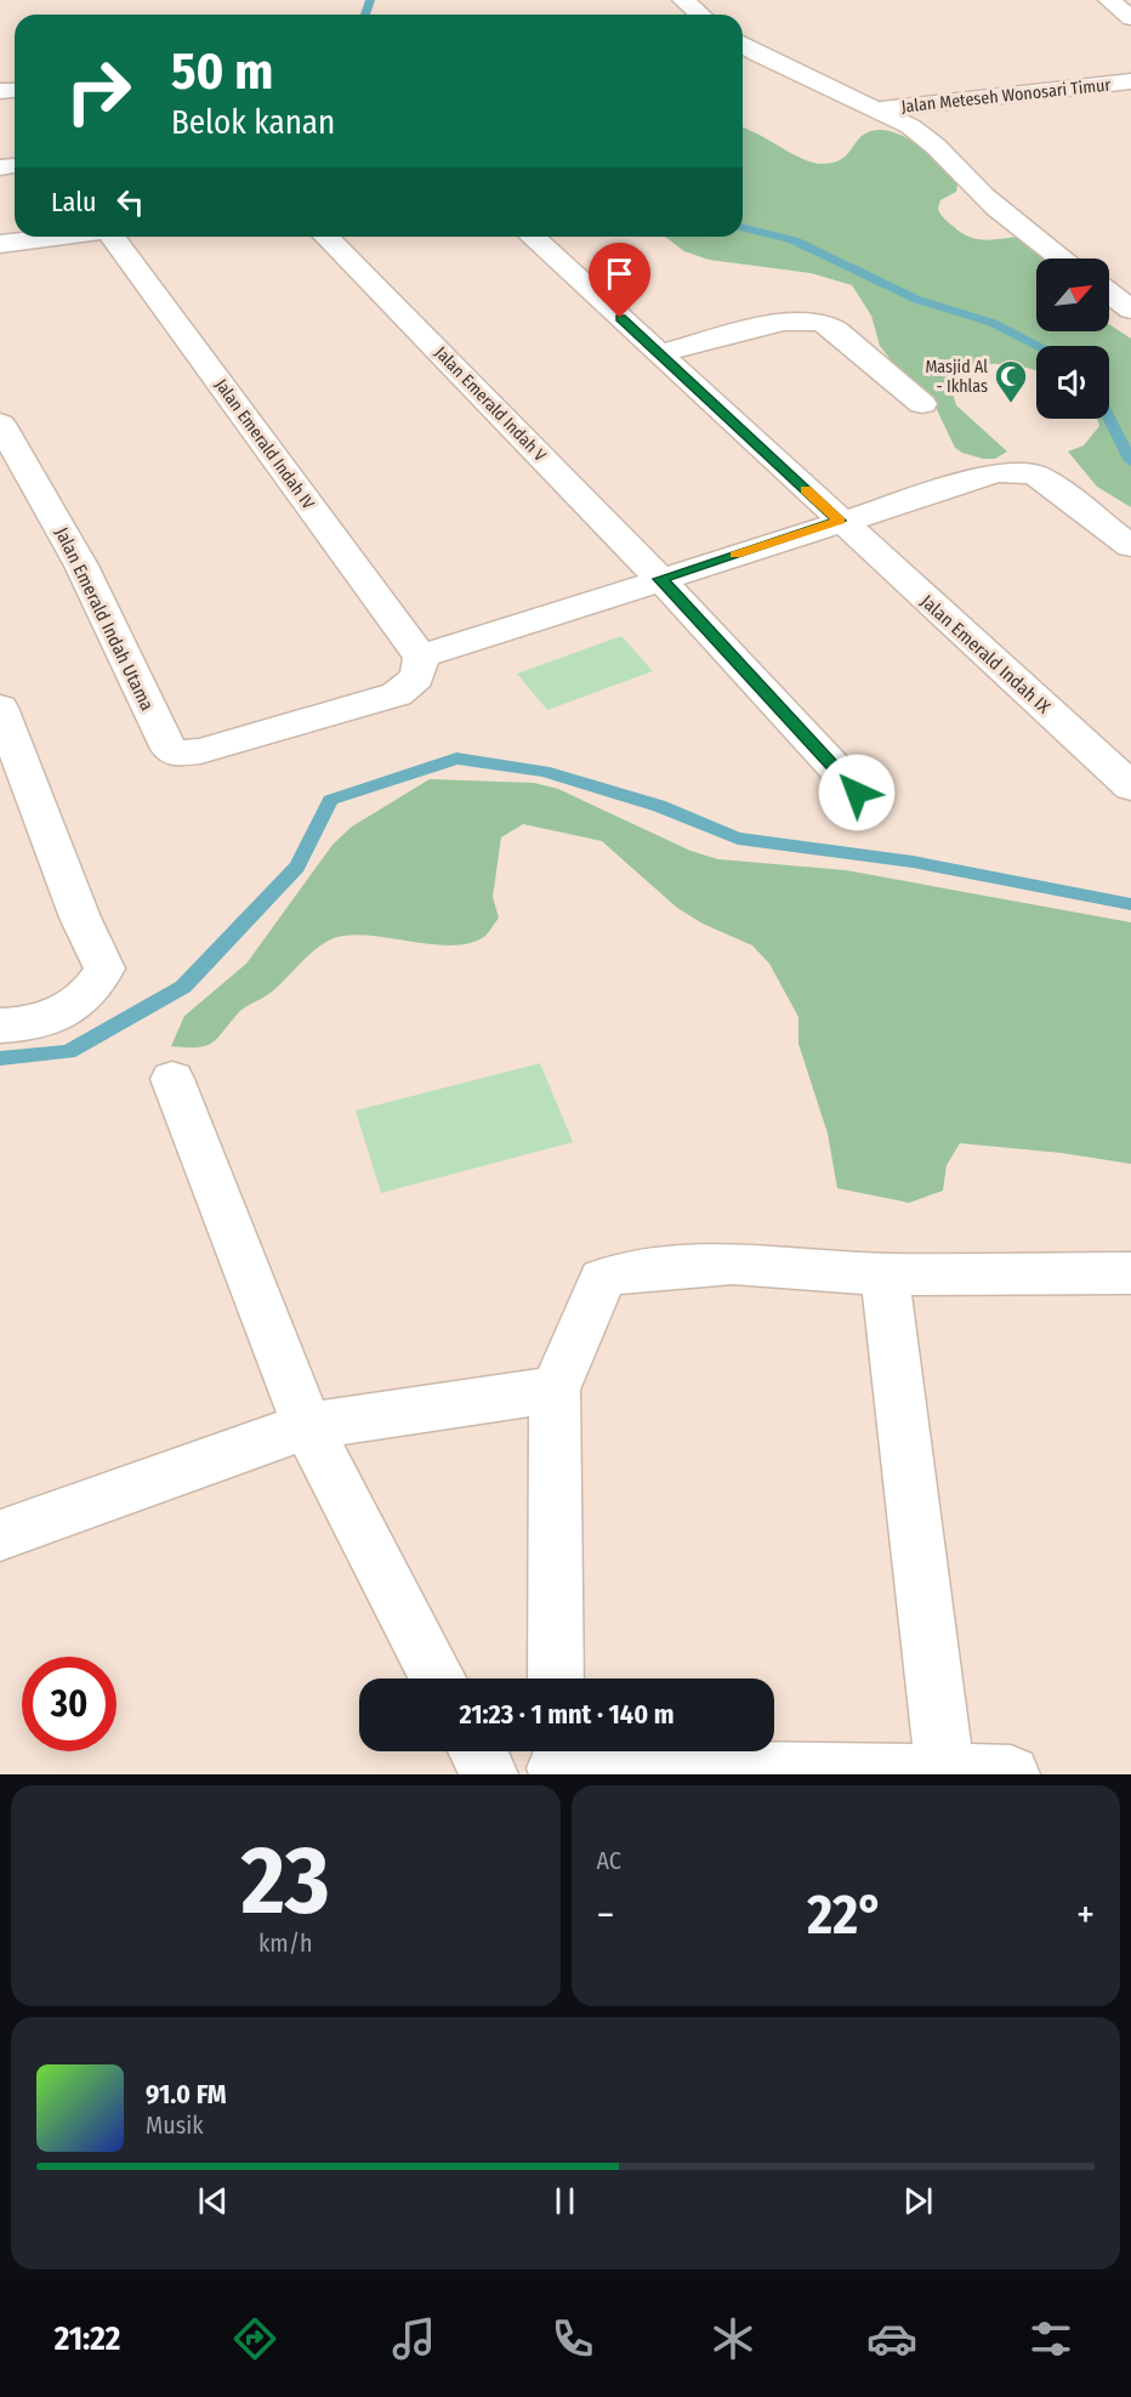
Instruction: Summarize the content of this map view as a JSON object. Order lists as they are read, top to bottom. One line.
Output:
{"streets":{"street":["Jalan Meteseh Wonosari Timur","Jalan Emerald Indah V","Jalan Emerald Indah IV","Jalan Emerald Indah Utama","Jalan Emerald Indah IX"]},"crossings":[["Jalan Emerald Indah IV","Jalan Emerald Indah Utama"]],"places":{"mosque":["Masjid Al - Ikhlas"]},"north":"top right","page":{"turn":["50 m","Belok kanan"],"then":"Lalu","limit":"30","trip":"21:23 · 1 mnt · 140 m","tile":[["23","km/h"],"AC"],"heat":["−","22°","+"],"song":["91.0 FM","Musik"],"tabs":"21:22"}}
